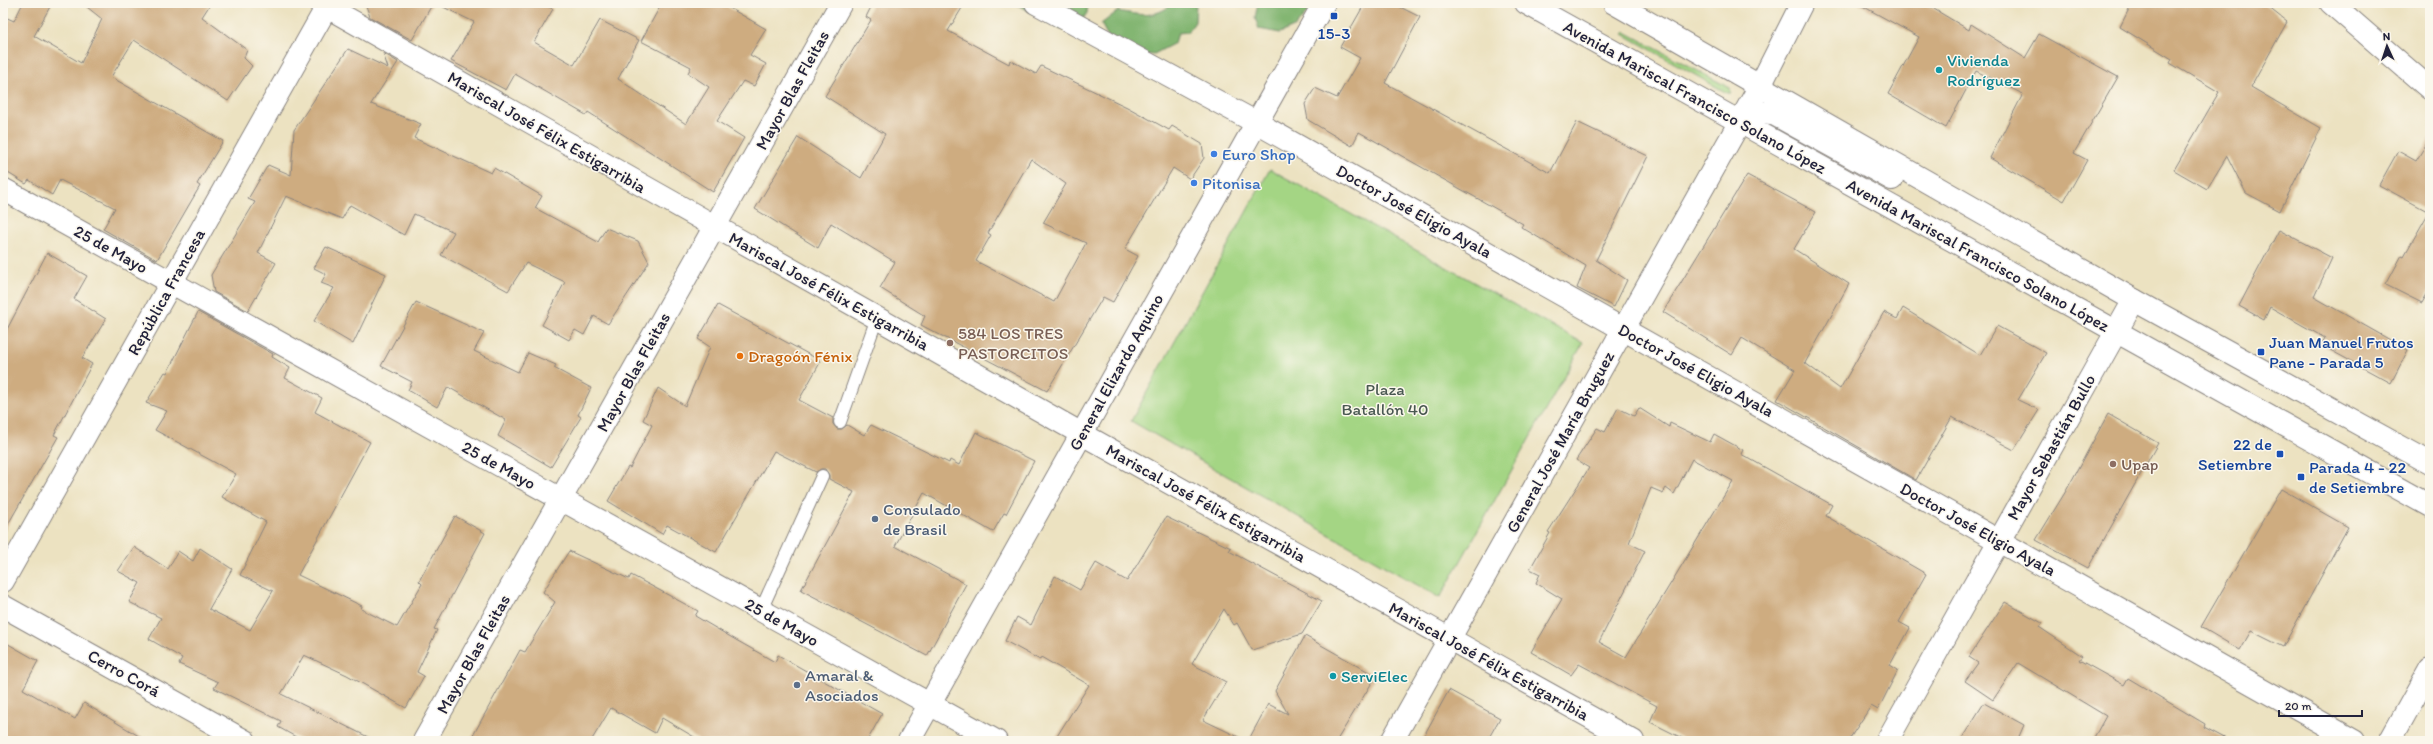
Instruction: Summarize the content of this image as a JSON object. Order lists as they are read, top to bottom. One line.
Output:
{"streets":{"main road":["Mayor Blas Fleitas","Avenida Mariscal Francisco Solano López","Mariscal José Félix Estigarribia","Doctor José Eligio Ayala","25 de Mayo","República Francesa","General Elizardo Aquino","General José María Bruguez","Mayor Sebastián Bullo","Cerro Corá"]},"crossings":[["Mayor Blas Fleitas","Mariscal José Félix Estigarribia"],["Mayor Blas Fleitas","25 de Mayo"],["Avenida Mariscal Francisco Solano López","General José María Bruguez"],["Avenida Mariscal Francisco Solano López","Mayor Sebastián Bullo"],["Mariscal José Félix Estigarribia","República Francesa"],["Mariscal José Félix Estigarribia","General Elizardo Aquino"],["Mariscal José Félix Estigarribia","General José María Bruguez"],["Doctor José Eligio Ayala","General Elizardo Aquino"],["Doctor José Eligio Ayala","General José María Bruguez"],["Doctor José Eligio Ayala","Mayor Sebastián Bullo"],["25 de Mayo","República Francesa"],["25 de Mayo","General Elizardo Aquino"]],"parks":["Plaza Batallón 40"],"places":{"transit":["15-3","Juan Manuel Frutos Pane - Parada 5","22 de Setiembre","Parada 4 - 22 de Setiembre"],"other":["Vivienda Rodríguez","Euro Shop","Pitonisa","584 LOS TRES PASTORCITOS","Dragoón Fénix","Upap","Consulado de Brasil","ServiElec","Amaral & Asociados"]},"scale_bar":"20 m","north":"top"}
